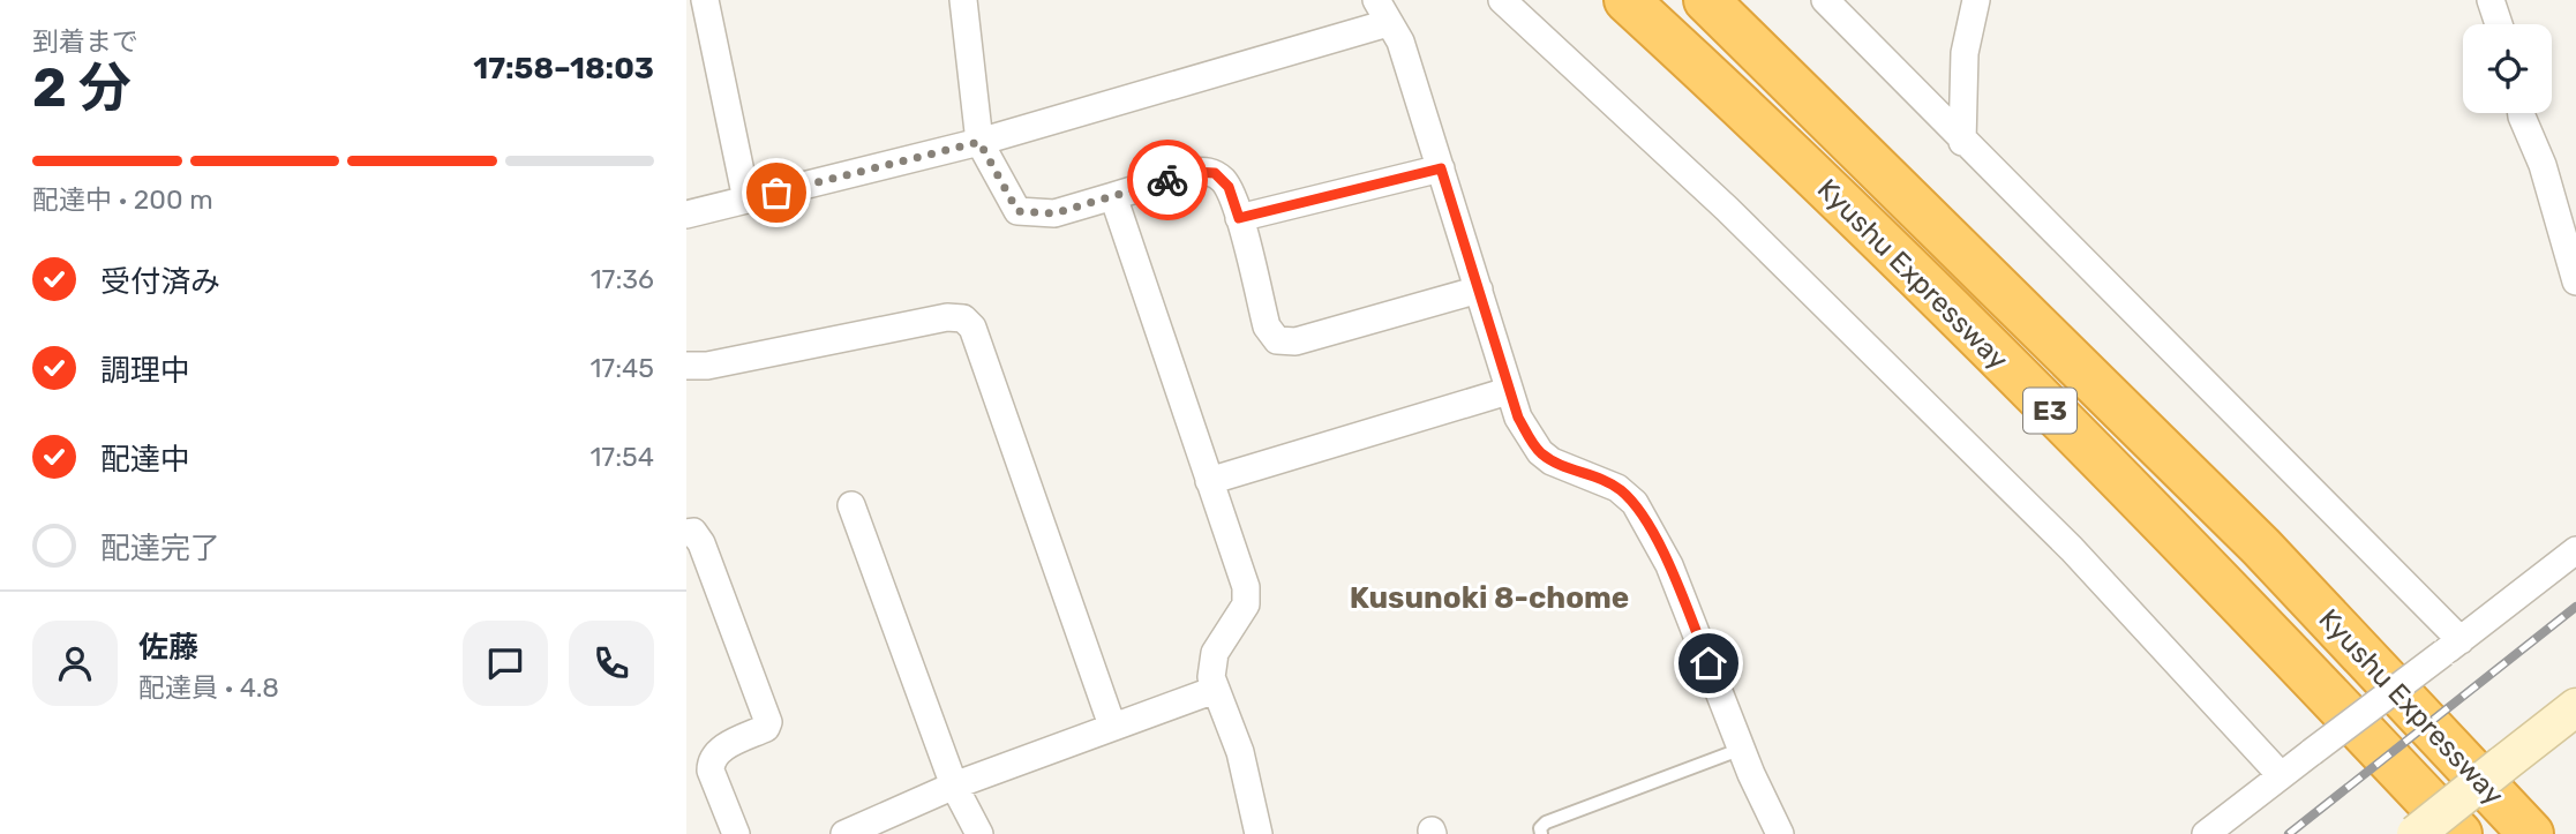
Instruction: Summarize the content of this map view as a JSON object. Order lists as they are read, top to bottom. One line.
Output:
{"streets":{"highway":["Kyushu Expressway","E3"]},"districts":["Kusunoki 8-chome"],"page":{"heading":["2 分","到着まで","17:58–18:03"],"panel":["佐藤","配達員 · 4.8"],"bar":"配達中 · 200 m","list":[["受付済み","17:36"],["調理中","17:45"],["配達中","17:54"],"配達完了"]}}
